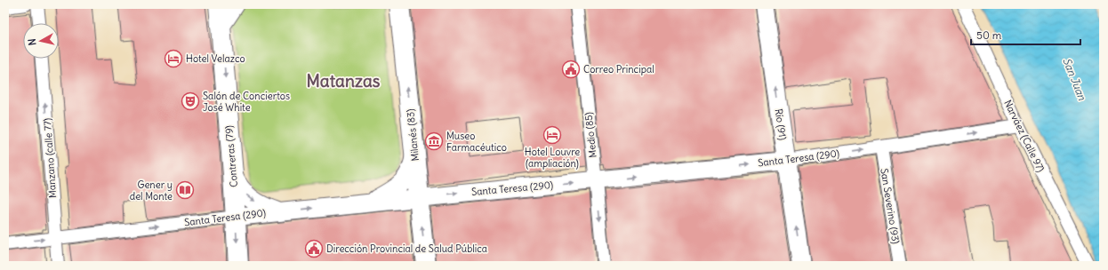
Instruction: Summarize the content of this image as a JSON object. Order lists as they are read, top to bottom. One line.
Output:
{"streets":{"main road":["Milanés (83)","Contreras (79)"],"street":["Río (91)","Medio (85)","Narváez (Calle 97)","Manzano (calle 77)","Santa Teresa (290)","San Severino (93)"]},"crossings":[["Río (91)","Santa Teresa (290)"],["Milanés (83)","Santa Teresa (290)"],["Medio (85)","Santa Teresa (290)"],["Narváez (Calle 97)","Santa Teresa (290)"],["Contreras (79)","Santa Teresa (290)"],["Manzano (calle 77)","Santa Teresa (290)"],["Santa Teresa (290)","San Severino (93)"]],"one_way":["Río (91)","Milanés (83)","Contreras (79)","Manzano (calle 77)","Santa Teresa (290)"],"districts":["Matanzas"],"water":["San Juan"],"places":{"hotel":["Hotel Velazco","Hotel Louvre (ampliación)"],"public building":["Correo Principal","Dirección Provincial de Salud Pública"],"theatre":["Salón de Conciertos José White"],"museum":["Museo Farmacéutico"],"library":["Gener y del Monte"]},"scale_bar":"50 m","north":"left"}
